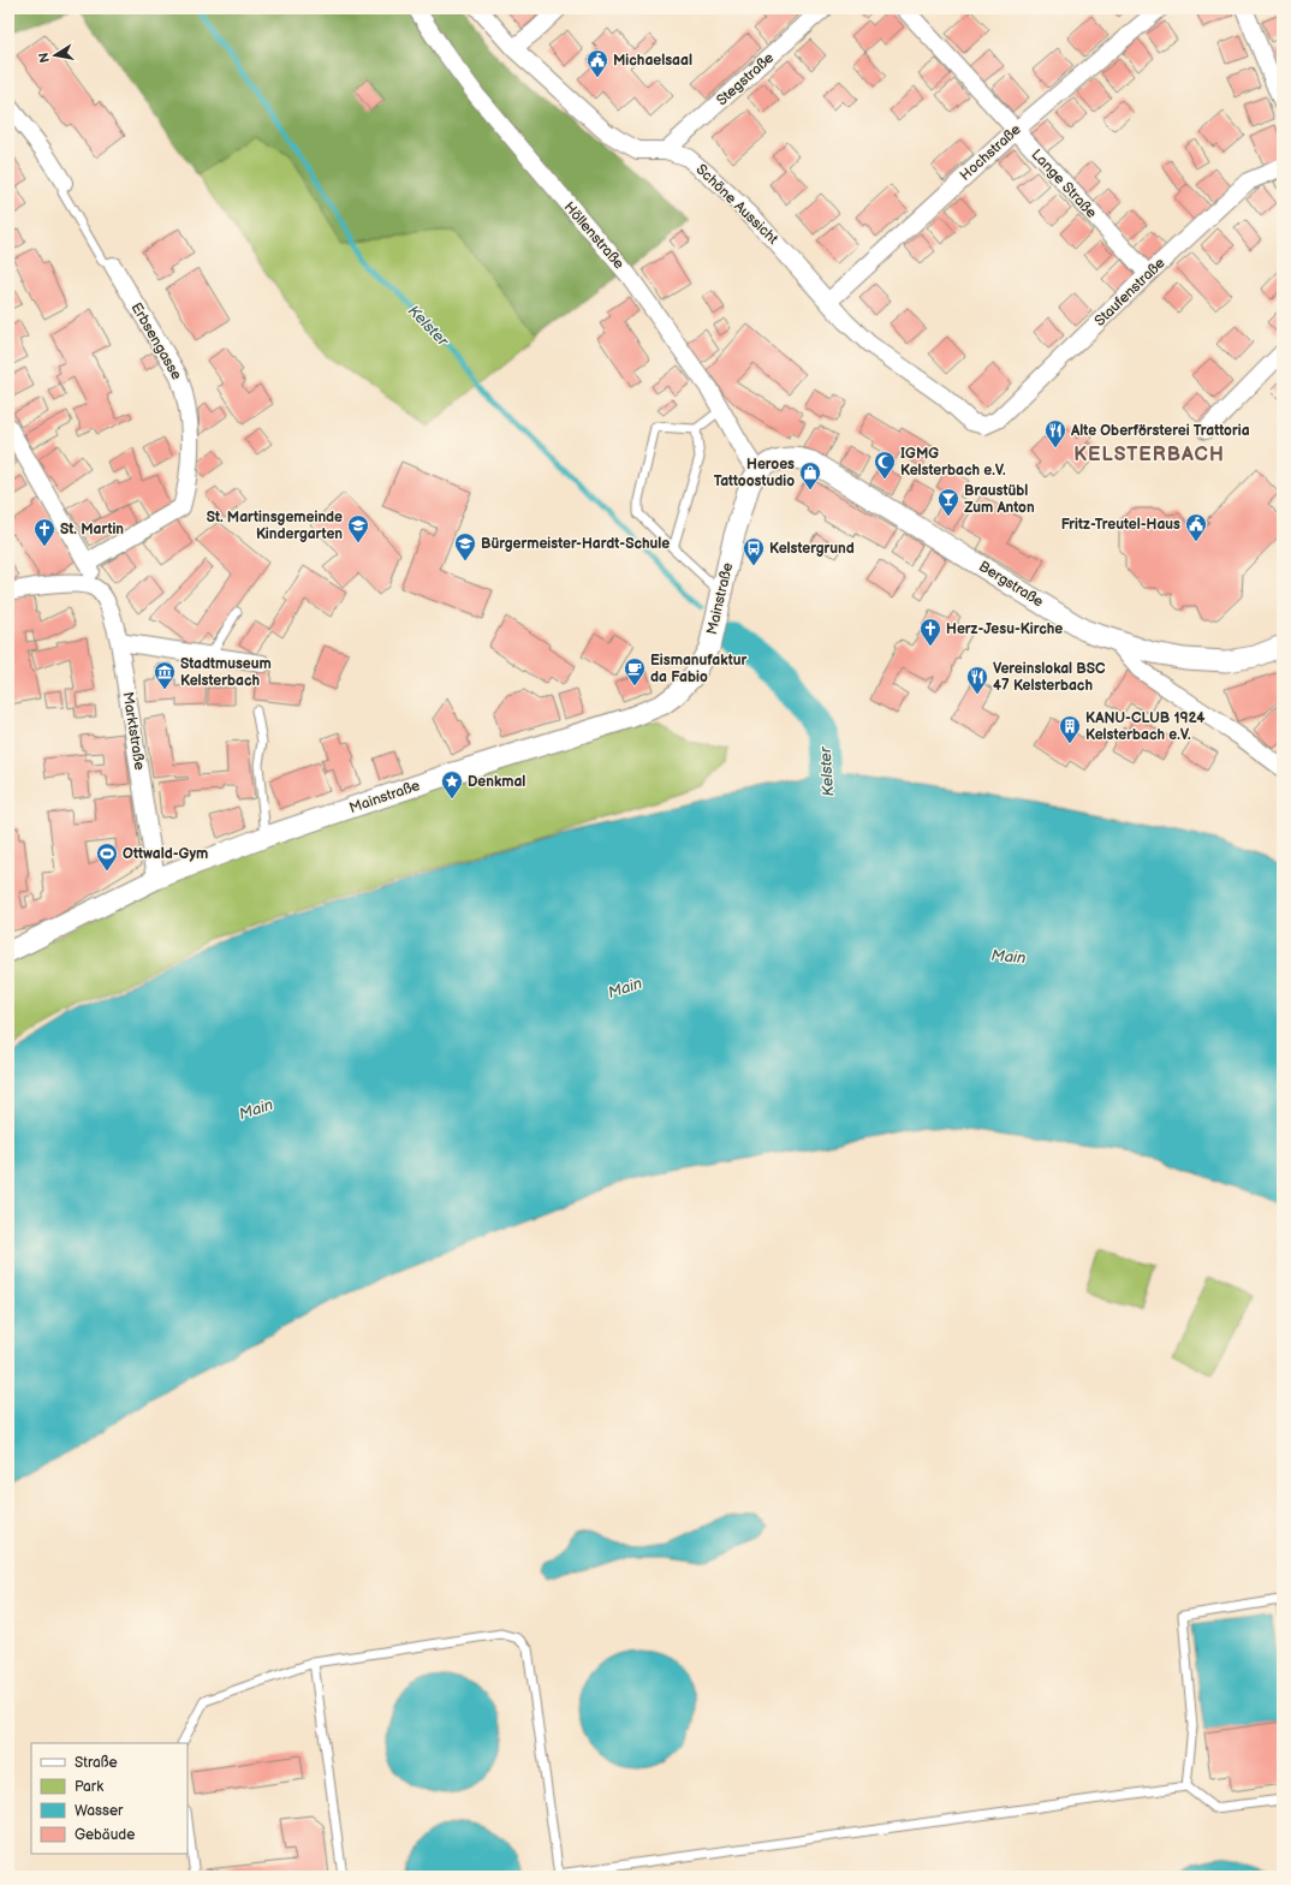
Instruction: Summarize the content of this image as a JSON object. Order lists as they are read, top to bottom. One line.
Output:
{"streets":{"street":["Stegstraße","Hochstraße","Lange Straße","Schöne Aussicht","Höllenstraße","Staufenstraße","Erbsengasse","Bergstraße","Mainstraße","Marktstraße"]},"crossings":[["Stegstraße","Schöne Aussicht"],["Hochstraße","Lange Straße"],["Hochstraße","Schöne Aussicht"],["Lange Straße","Staufenstraße"],["Schöne Aussicht","Staufenstraße"],["Höllenstraße","Bergstraße"],["Höllenstraße","Mainstraße"],["Erbsengasse","Marktstraße"],["Bergstraße","Mainstraße"],["Mainstraße","Marktstraße"]],"districts":["KELSTERBACH"],"water":["Kelster","Main"],"places":{"public building":["Michaelsaal","Fritz-Treutel-Haus"],"restaurant":["Alte Oberförsterei Trattoria","Vereinslokal BSC 47 Kelsterbach"],"mosque":["IGMG Kelsterbach e.V."],"shop":["Heroes Tattoostudio"],"bar":["Braustübl Zum Anton"],"school or university":["St. Martinsgemeinde Kindergarten","Bürgermeister-Hardt-Schule"],"church":["St. Martin","Herz-Jesu-Kirche"],"bus stop":["Kelstergrund"],"cafe":["Eismanufaktur da Fabio"],"museum":["Stadtmuseum Kelsterbach"],"building":["KANU-CLUB 1924 Kelsterbach e.V."],"place":["Denkmal"],"sports":["Ottwald-Gym"]},"legend":["Straße","Park","Wasser","Gebäude"],"north":"left"}
